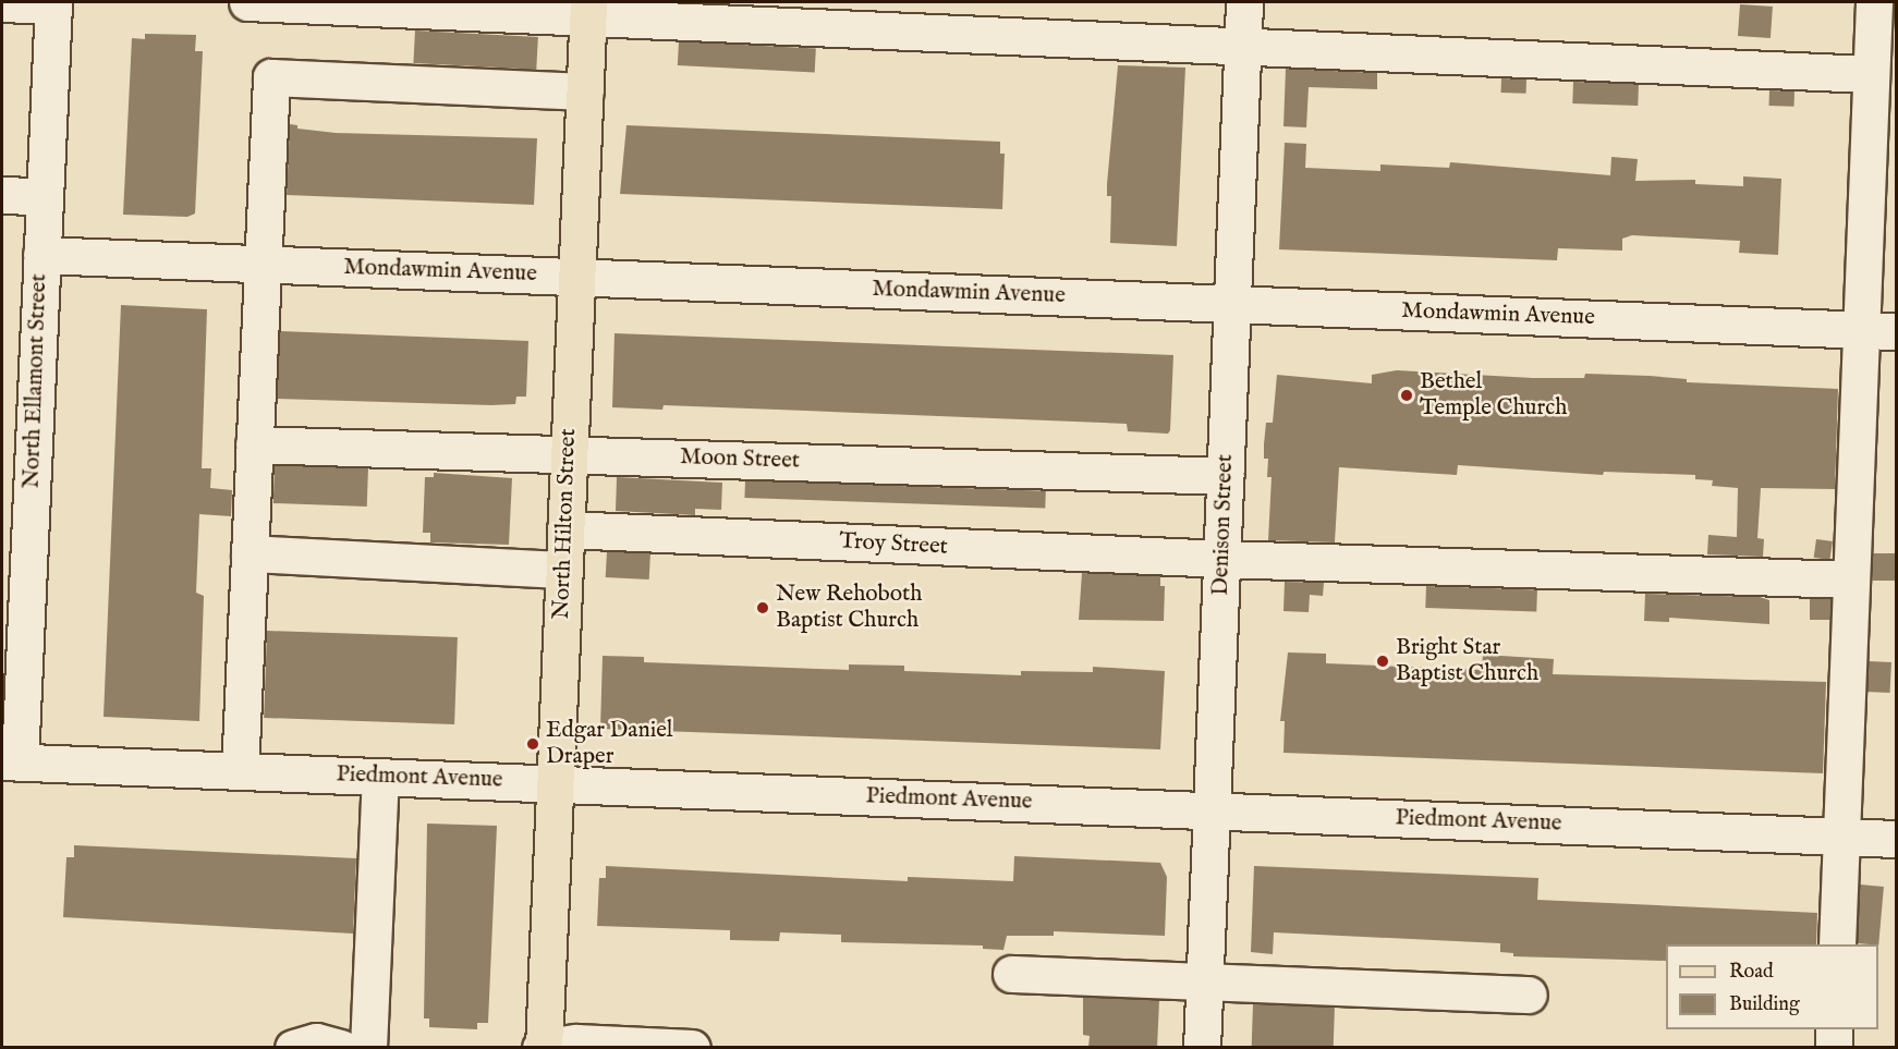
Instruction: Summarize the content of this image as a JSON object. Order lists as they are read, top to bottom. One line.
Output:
{"streets":{"main road":["North Hilton Street"],"street":["Mondawmin Avenue","North Ellamont Street","Moon Street","Denison Street","Troy Street","Piedmont Avenue"]},"crossings":[["Mondawmin Avenue","North Ellamont Street"],["Mondawmin Avenue","North Hilton Street"],["Mondawmin Avenue","Denison Street"],["North Ellamont Street","Piedmont Avenue"],["Moon Street","North Hilton Street"],["Moon Street","Denison Street"],["North Hilton Street","Troy Street"],["North Hilton Street","Piedmont Avenue"],["Denison Street","Troy Street"],["Denison Street","Piedmont Avenue"]],"places":["Bethel Temple Church","New Rehoboth Baptist Church","Bright Star Baptist Church","Edgar Daniel Draper"],"legend":["Road","Building"]}
